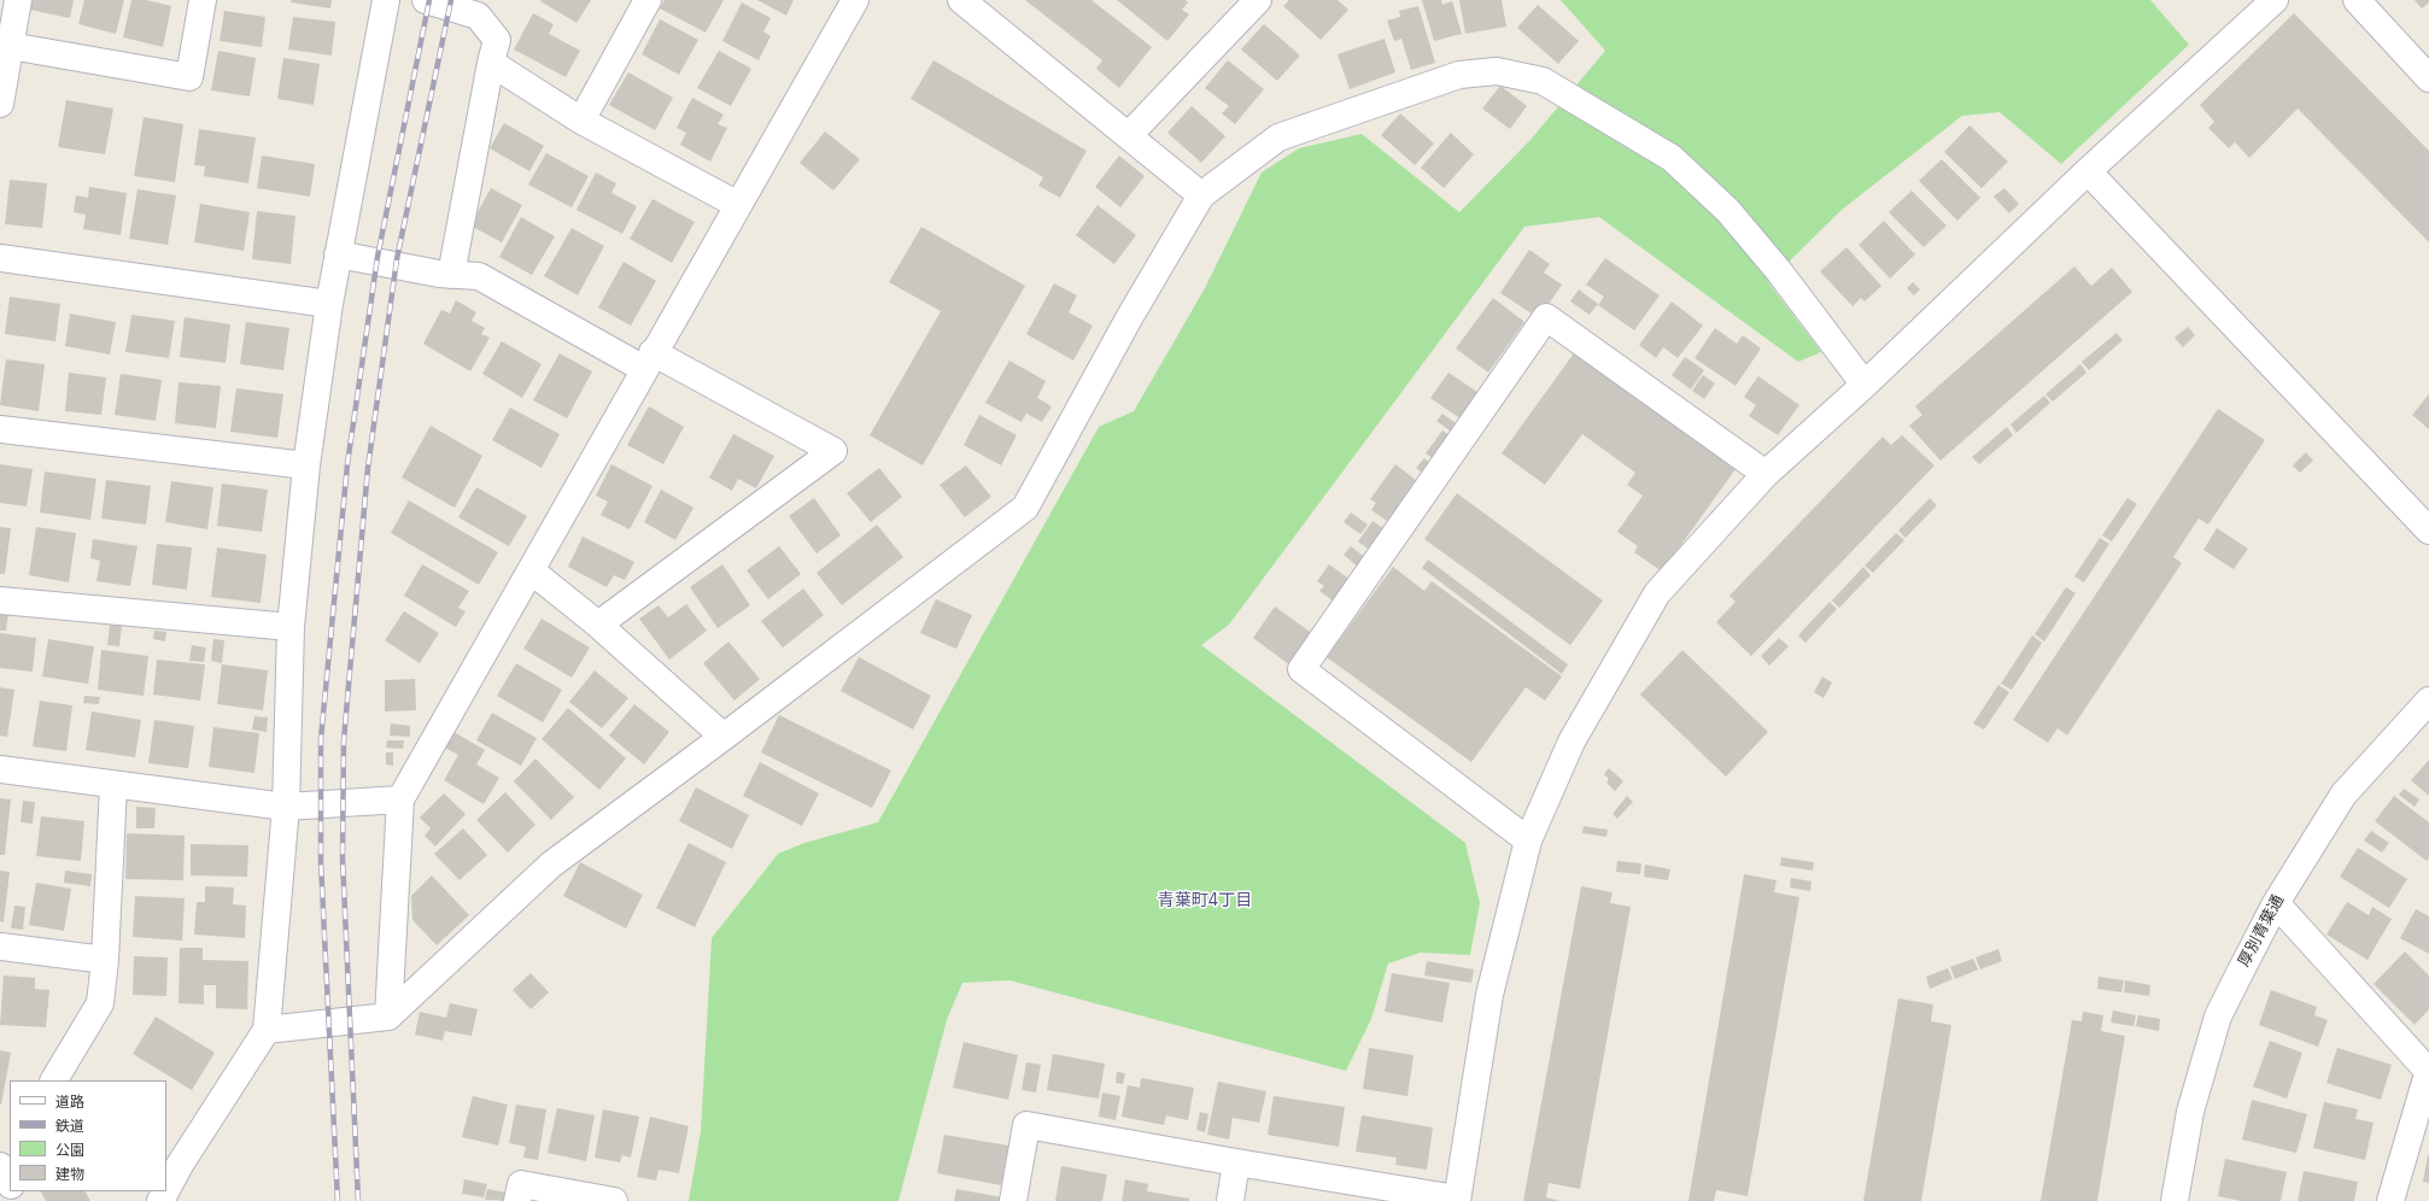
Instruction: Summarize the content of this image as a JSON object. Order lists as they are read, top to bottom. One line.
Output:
{"streets":{"street":["厚別青葉通"]},"districts":["青葉町4丁目"],"legend":["道路","鉄道","公園","建物"]}
